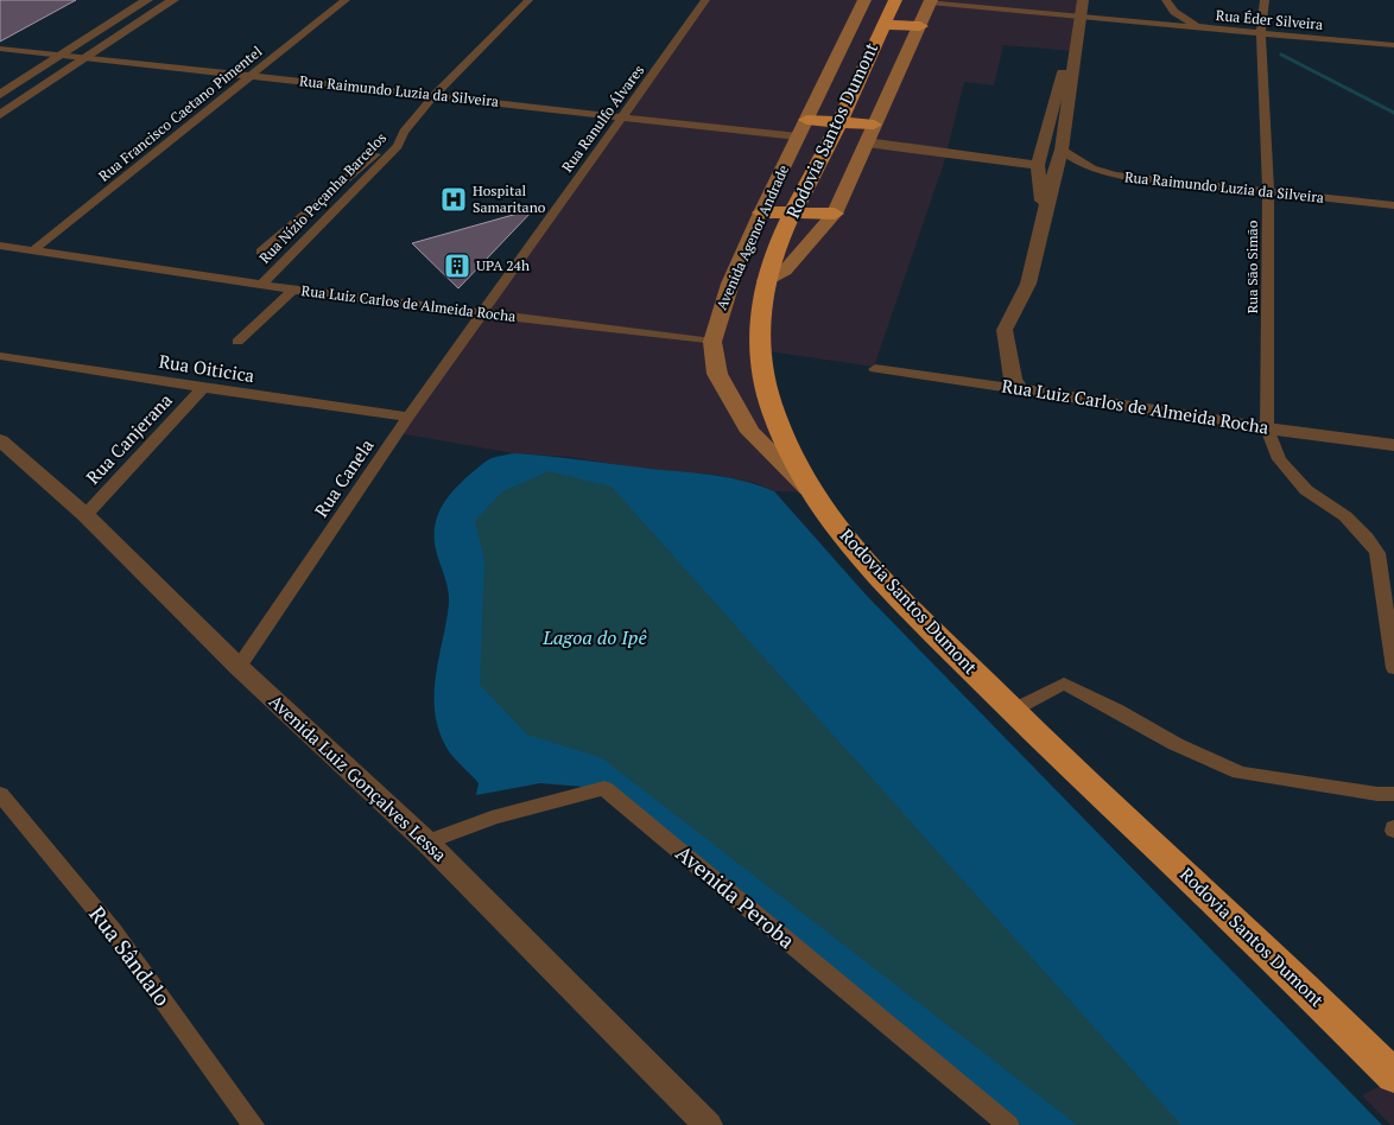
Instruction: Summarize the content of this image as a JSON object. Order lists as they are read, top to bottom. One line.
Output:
{"streets":{"highway":["Rodovia Santos Dumont"],"main road":["Avenida Agenor Andrade"],"street":["Rua Éder Silveira","Rua Raimundo Luzia da Silveira","Rua Francisco Caetano Pimentel","Rua Ranulfo Álvares","Rua Nízio Peçanha Barcelos","Rua São Simão","Rua Luiz Carlos de Almeida Rocha","Rua Oiticica","Rua Canjerana","Rua Canela","Avenida Luiz Gonçalves Lessa","Avenida Peroba","Rua Sândalo"]},"crossings":[["Rua Éder Silveira","Avenida Agenor Andrade"],["Rua Éder Silveira","Rua São Simão"],["Rua Raimundo Luzia da Silveira","Rua Francisco Caetano Pimentel"],["Rua Raimundo Luzia da Silveira","Rua Ranulfo Álvares"],["Rua Raimundo Luzia da Silveira","Rua Nízio Peçanha Barcelos"],["Rua Raimundo Luzia da Silveira","Avenida Agenor Andrade"],["Rua Raimundo Luzia da Silveira","Rua São Simão"],["Rua Francisco Caetano Pimentel","Rua Luiz Carlos de Almeida Rocha"],["Rua Ranulfo Álvares","Rua Luiz Carlos de Almeida Rocha"],["Rua Ranulfo Álvares","Rua Canela"],["Rodovia Santos Dumont","Avenida Agenor Andrade"],["Rua Nízio Peçanha Barcelos","Rua Luiz Carlos de Almeida Rocha"],["Avenida Agenor Andrade","Rua Luiz Carlos de Almeida Rocha"],["Rua São Simão","Rua Luiz Carlos de Almeida Rocha"],["Rua Luiz Carlos de Almeida Rocha","Rua Canela"],["Rua Oiticica","Rua Canjerana"],["Rua Oiticica","Rua Canela"],["Rua Canjerana","Avenida Luiz Gonçalves Lessa"],["Rua Canela","Avenida Luiz Gonçalves Lessa"],["Avenida Luiz Gonçalves Lessa","Avenida Peroba"]],"water":["Lagoa do Ipê"],"places":{"hospital":["Hospital Samaritano"],"building":["UPA 24h"]}}
